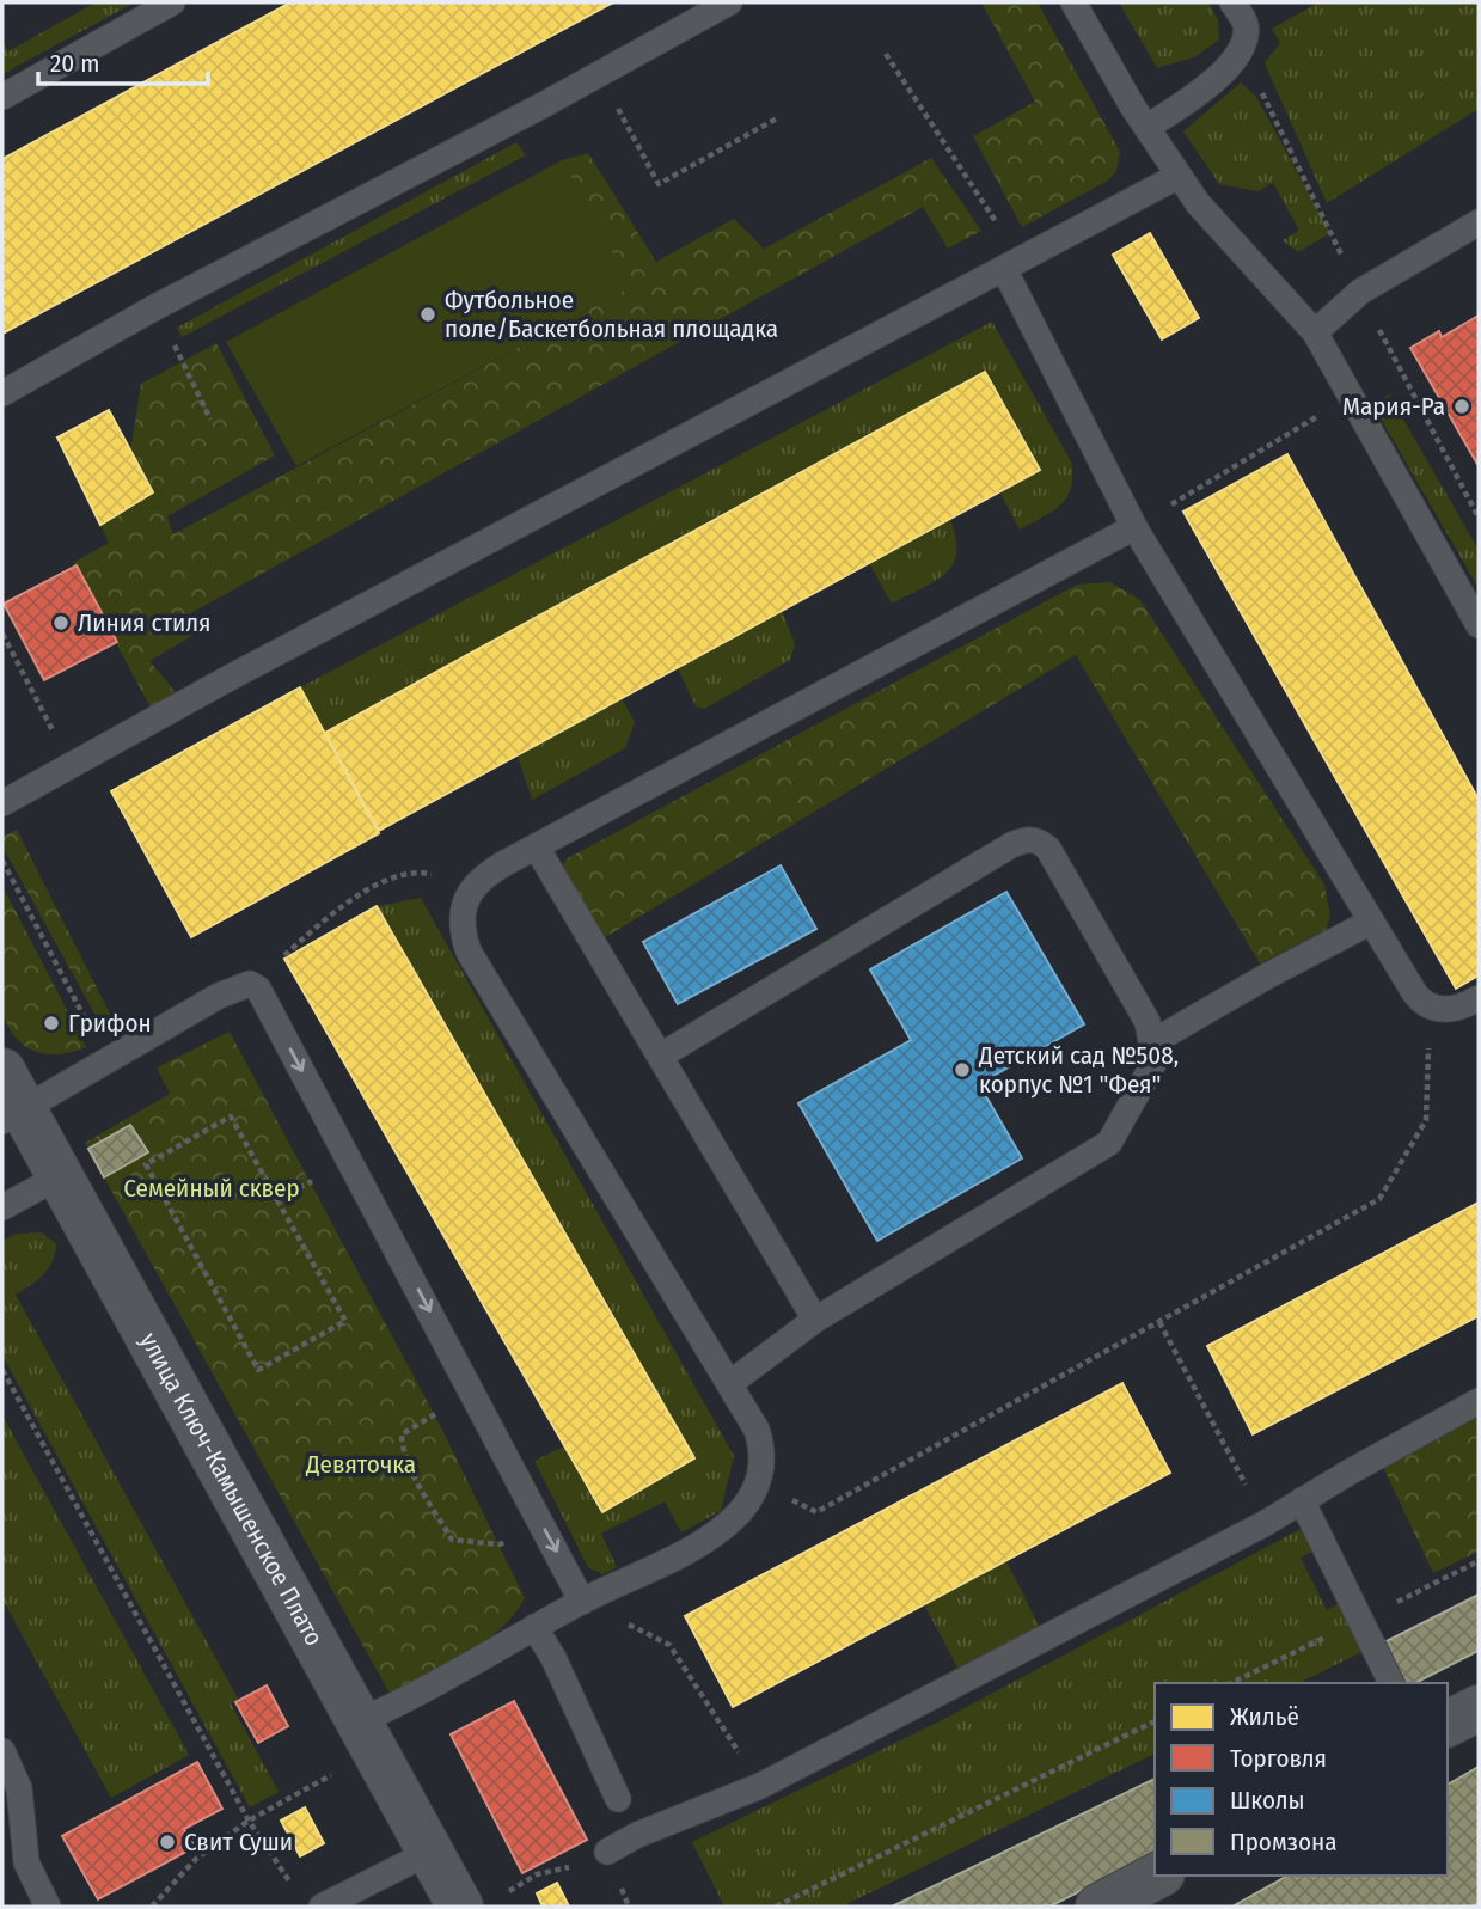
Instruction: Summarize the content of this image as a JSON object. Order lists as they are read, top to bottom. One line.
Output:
{"streets":{"street":["улица Ключ-Камышенское Плато"]},"parks":["Семейный сквер","Девяточка"],"places":["Футбольное поле/Баскетбольная площадка","Мария-Ра","Линия стиля","Грифон","Детский сад №508, корпус №1 \"Фея\"","Свит Суши"],"legend":["Жильё","Торговля","Школы","Промзона"],"scale_bar":"20 m"}
